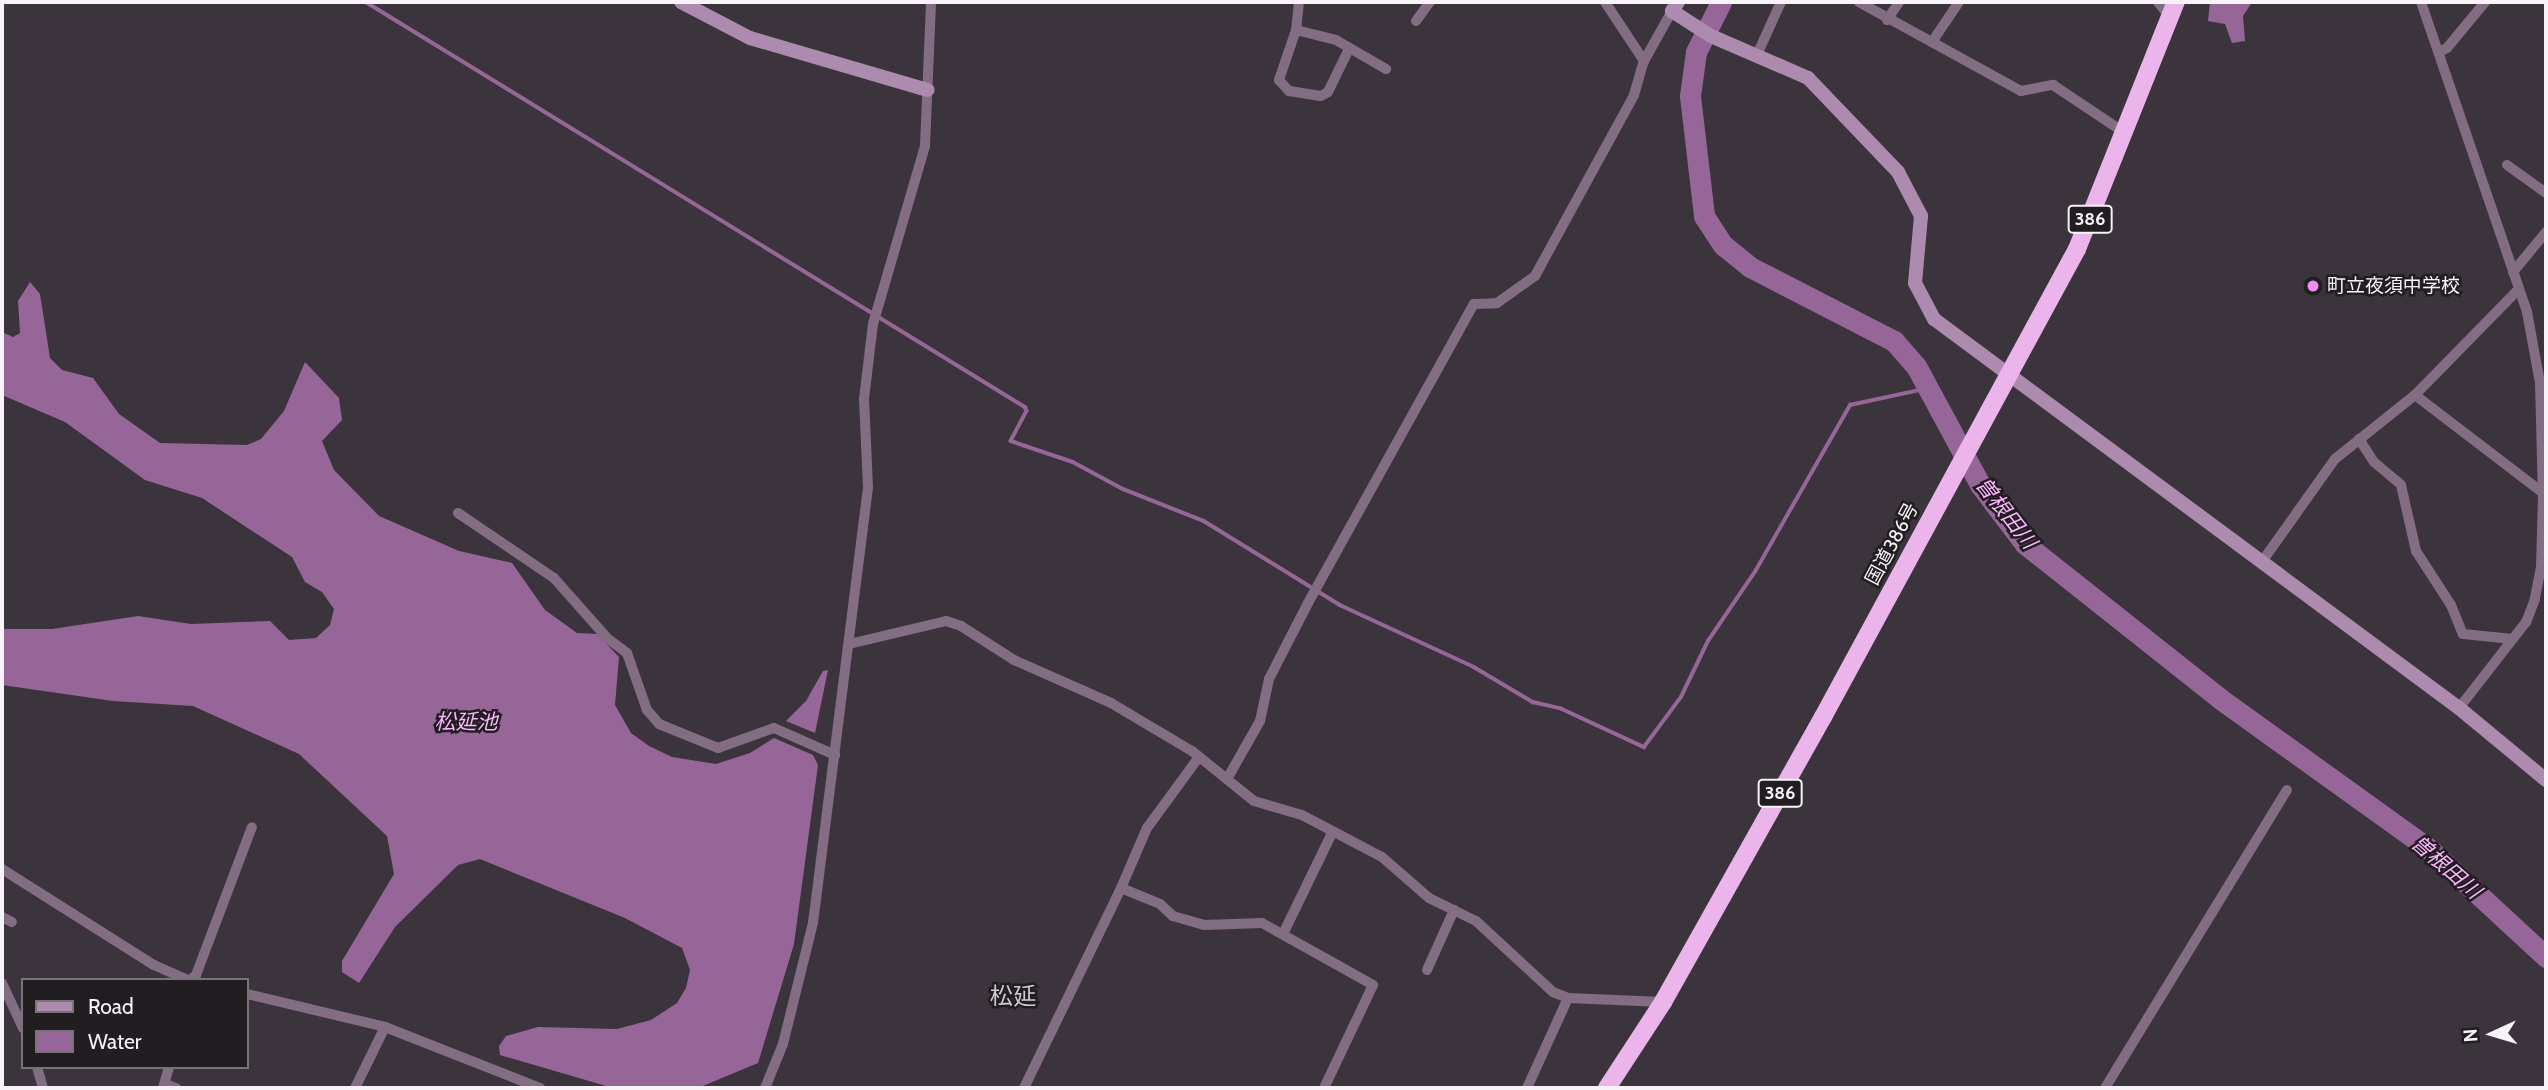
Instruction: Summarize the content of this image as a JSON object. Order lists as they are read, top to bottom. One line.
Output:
{"streets":{"highway":["386","国道386号"]},"districts":["松延"],"water":["曽根田川","松延池"],"places":["町立夜須中学校"],"legend":["Road","Water"],"north":"left"}
